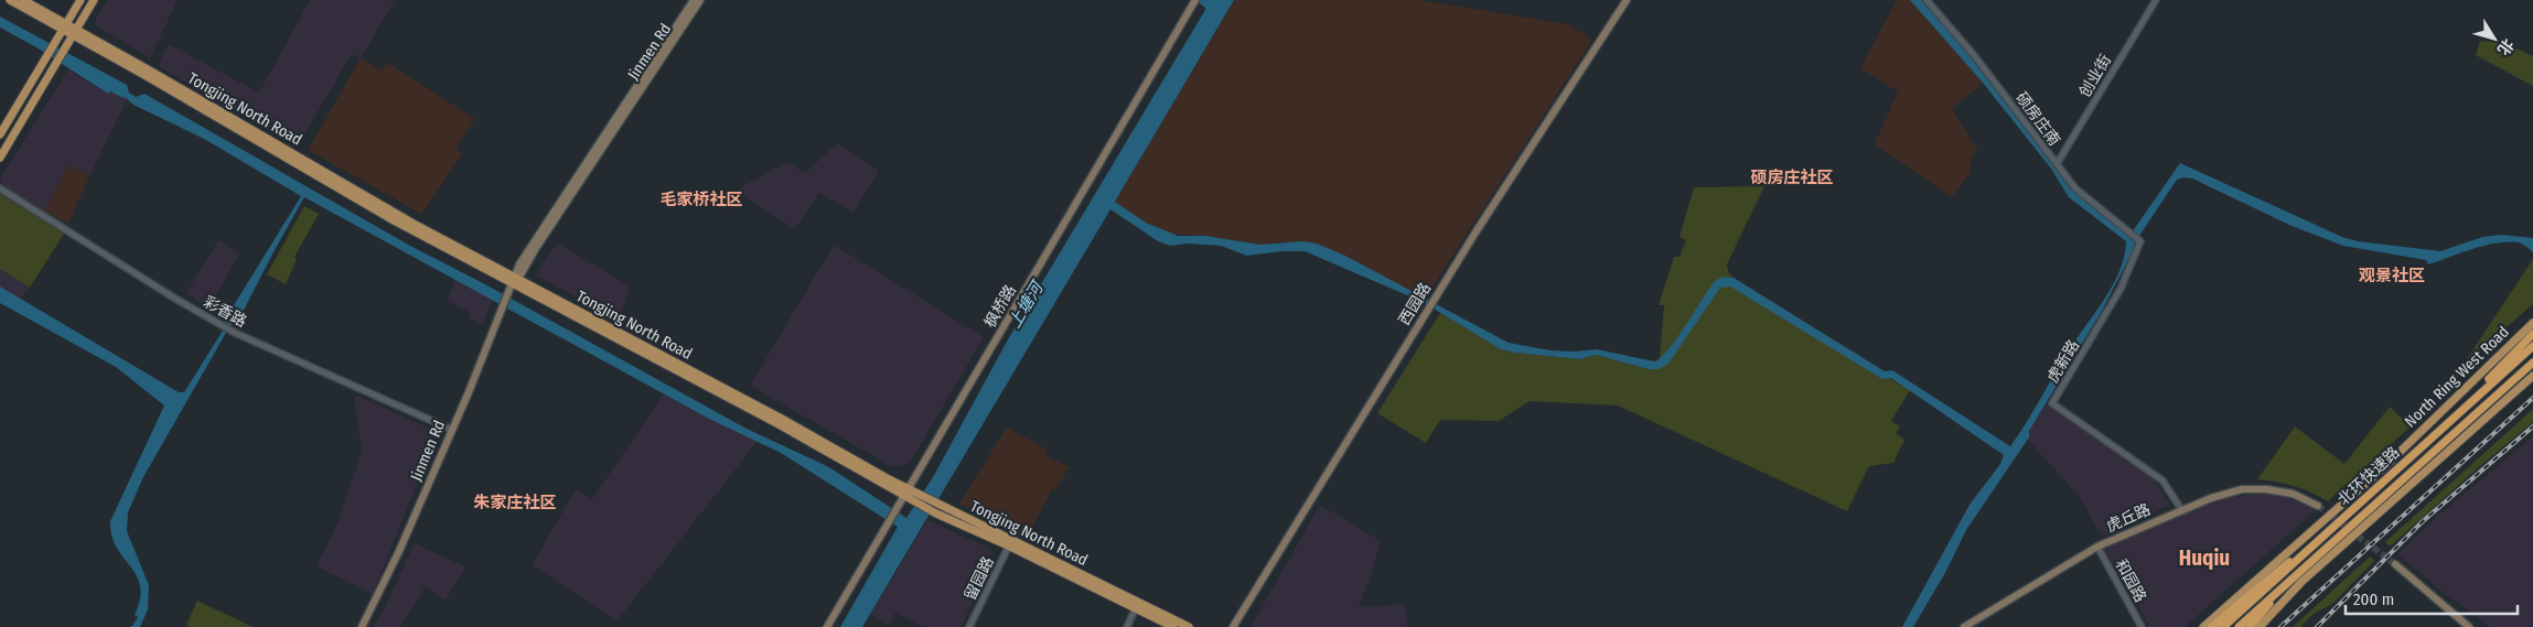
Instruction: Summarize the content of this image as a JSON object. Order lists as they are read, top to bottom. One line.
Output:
{"streets":{"highway":["北环快速路"],"main road":["Jinmen Rd","Tongjing North Road","西园路","枫桥路","North Ring West Road","虎丘路"],"street":["创业街","硕房庄南","彩香路","虎新路","留园路","和园路"]},"crossings":[["Jinmen Rd","Tongjing North Road"],["Jinmen Rd","彩香路"],["创业街","硕房庄南"],["Tongjing North Road","枫桥路"],["Tongjing North Road","留园路"],["硕房庄南","虎新路"],["虎新路","虎丘路"],["虎丘路","和园路"]],"districts":["硕房庄社区","毛家桥社区","观景社区","朱家庄社区","Huqiu"],"water":["上塘河"],"scale_bar":"200 m","north":"bottom right"}
